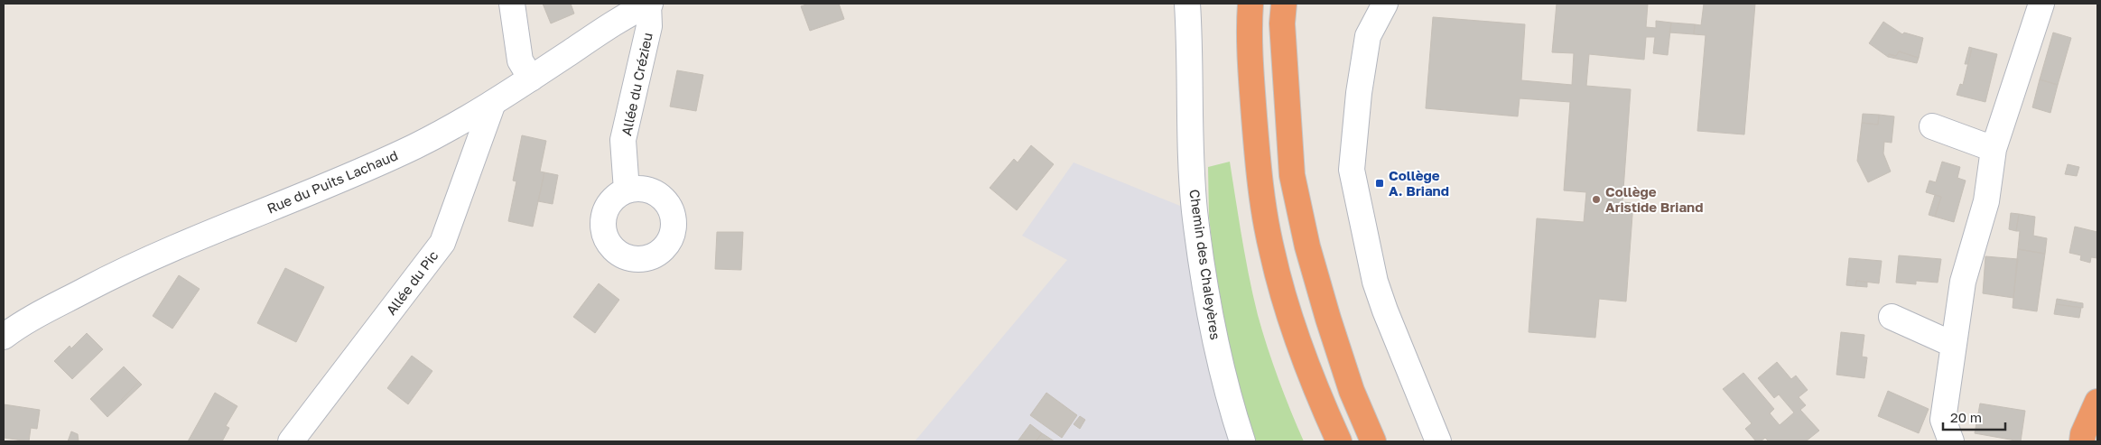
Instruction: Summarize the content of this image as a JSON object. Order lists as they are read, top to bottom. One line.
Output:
{"streets":{"street":["Allée du Crézieu","Rue du Puits Lachaud","Chemin des Chaleyères","Allée du Pic"]},"crossings":[["Allée du Crézieu","Rue du Puits Lachaud"],["Rue du Puits Lachaud","Allée du Pic"]],"places":{"transit":["Collège A. Briand"],"other":["Collège Aristide Briand"]},"scale_bar":"20 m"}
